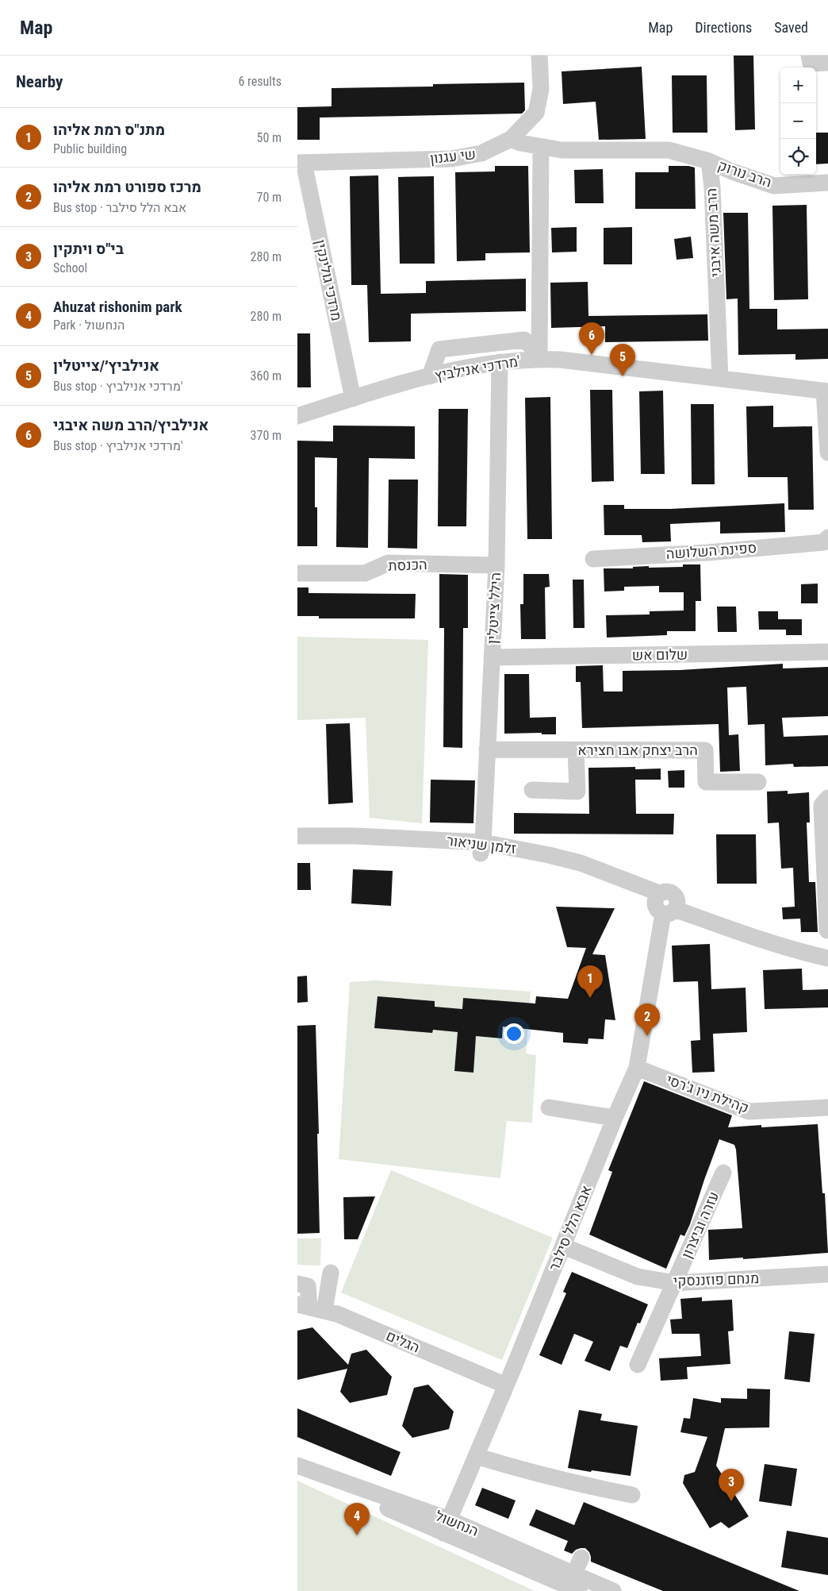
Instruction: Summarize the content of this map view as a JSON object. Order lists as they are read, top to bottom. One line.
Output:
{"streets":{"street":["שי עגנון","הרב נורוק","הרב משה איבגי","מרדכי גולינקין","מרדכי אנילביץ'","ספינת השלושה","הכנסת","הילל צייטלין","שלום אש","הרב יצחק אבו חצירא","זלמן שניאור","קהילת ניו ג'רסי","עזרה וביצרון","אבא הלל סילבר","מנחם פוזננסקי","הגלים","הנחשול"]},"crossings":[["שי עגנון","מרדכי גולינקין"],["הרב נורוק","הרב משה איבגי"],["הרב משה איבגי","מרדכי אנילביץ'"],["מרדכי גולינקין","מרדכי אנילביץ'"],["מרדכי אנילביץ'","הילל צייטלין"],["הכנסת","הילל צייטלין"],["הילל צייטלין","שלום אש"],["הילל צייטלין","הרב יצחק אבו חצירא"],["הילל צייטלין","זלמן שניאור"],["זלמן שניאור","אבא הלל סילבר"],["קהילת ניו ג'רסי","אבא הלל סילבר"],["עזרה וביצרון","מנחם פוזננסקי"],["אבא הלל סילבר","מנחם פוזננסקי"],["אבא הלל סילבר","הגלים"],["אבא הלל סילבר","הנחשול"]],"page":{"header":"Map","nav":["Map","Directions","Saved"],"heading":["Nearby","6 results"],"map_buttons":["+","−"],"list":[{"mark":"1","name":"מתנ\"ס רמת אליהו","note":"Public building","value":"50 m"},{"mark":"2","name":"מרכז ספורט רמת אליהו","note":"Bus stop · אבא הלל סילבר","value":"70 m"},{"mark":"3","name":"בי''ס ויתקין","note":"School","value":"280 m"},{"mark":"4","name":"Ahuzat rishonim park","note":"Park · הנחשול","value":"280 m"},{"mark":"5","name":"אנילביץ׳/צייטלין","note":"Bus stop · מרדכי אנילביץ'","value":"360 m"},{"mark":"6","name":"אנילביץ/הרב משה איבגי","note":"Bus stop · מרדכי אנילביץ'","value":"370 m"}],"pins":["6","5","1","2","3","4"]}}
